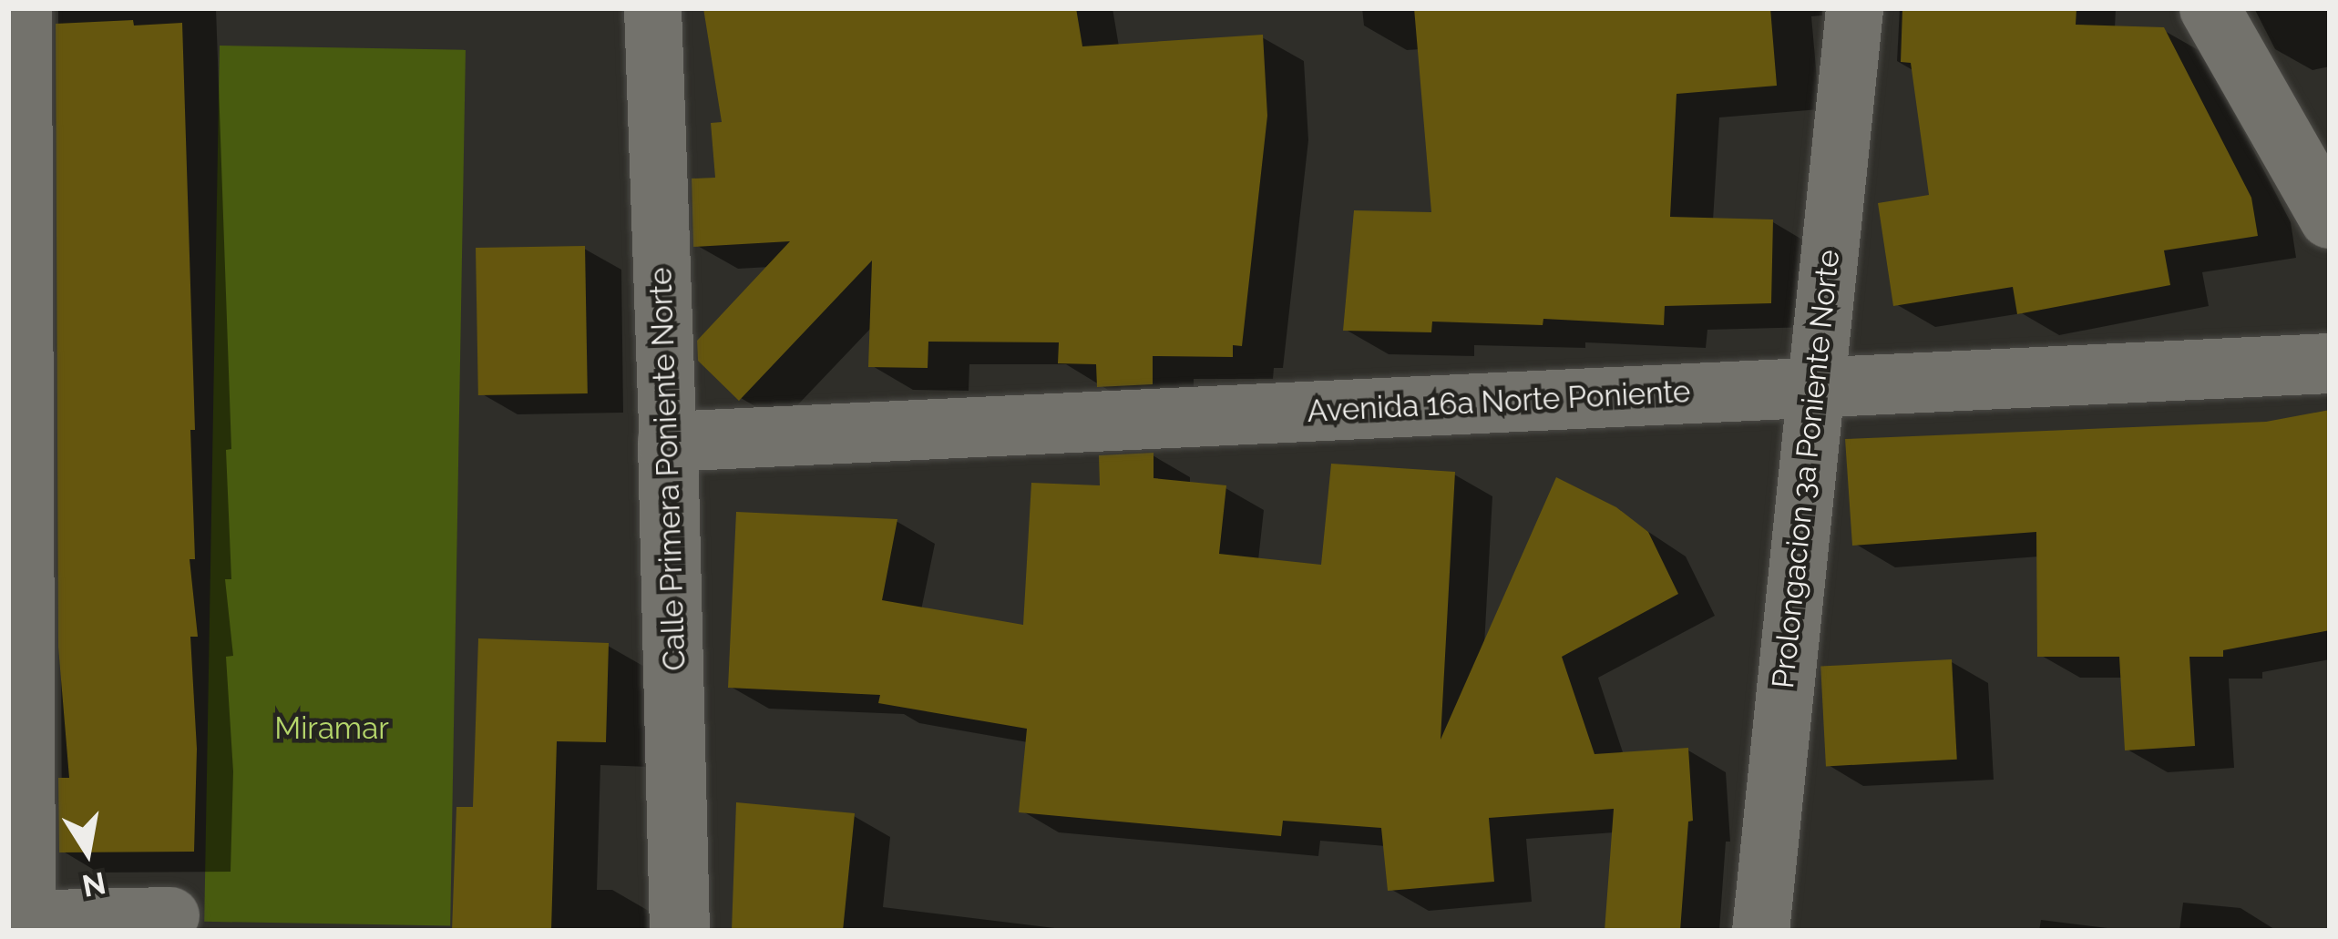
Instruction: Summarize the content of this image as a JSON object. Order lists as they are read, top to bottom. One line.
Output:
{"streets":{"street":["Avenida 16a Norte Poniente","Calle Primera Poniente Norte","Prolongacion 3a Poniente Norte"]},"crossings":[["Avenida 16a Norte Poniente","Calle Primera Poniente Norte"],["Avenida 16a Norte Poniente","Prolongacion 3a Poniente Norte"]],"parks":["Miramar"],"north":"bottom"}
